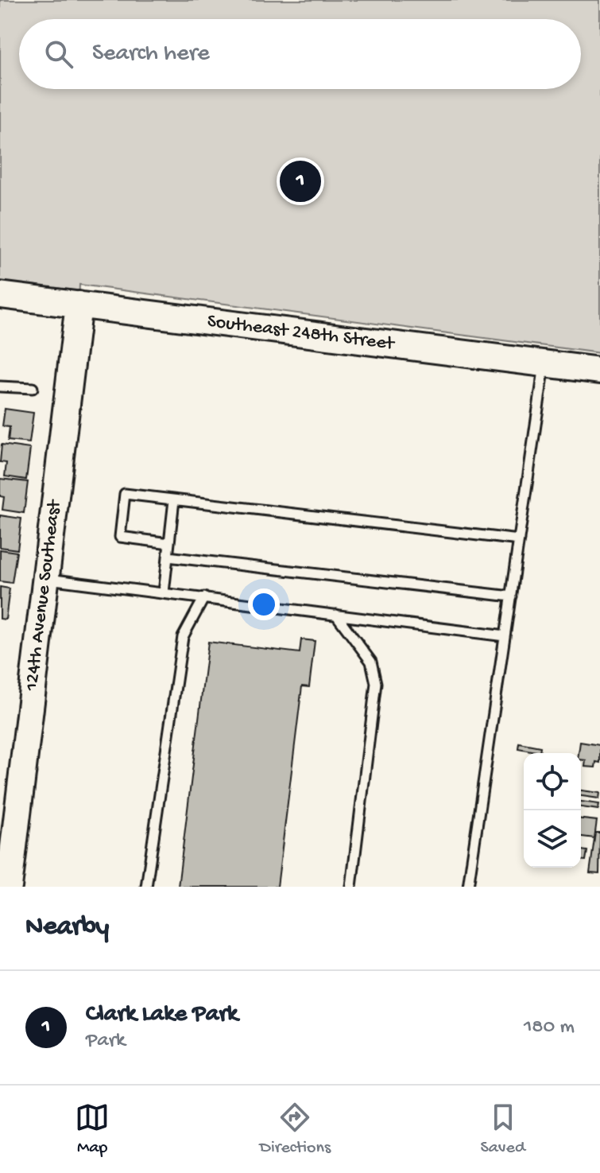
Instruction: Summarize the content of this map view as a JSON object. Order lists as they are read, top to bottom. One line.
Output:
{"streets":{"street":["Southeast 248th Street","124th Avenue Southeast"]},"crossings":[["Southeast 248th Street","124th Avenue Southeast"]],"page":{"search":"Search here","pins":"1","heading":"Nearby","list":[{"mark":"1","name":"Clark Lake Park","note":"Park","value":"180 m"}],"nav":["Map","Directions","Saved"]}}
